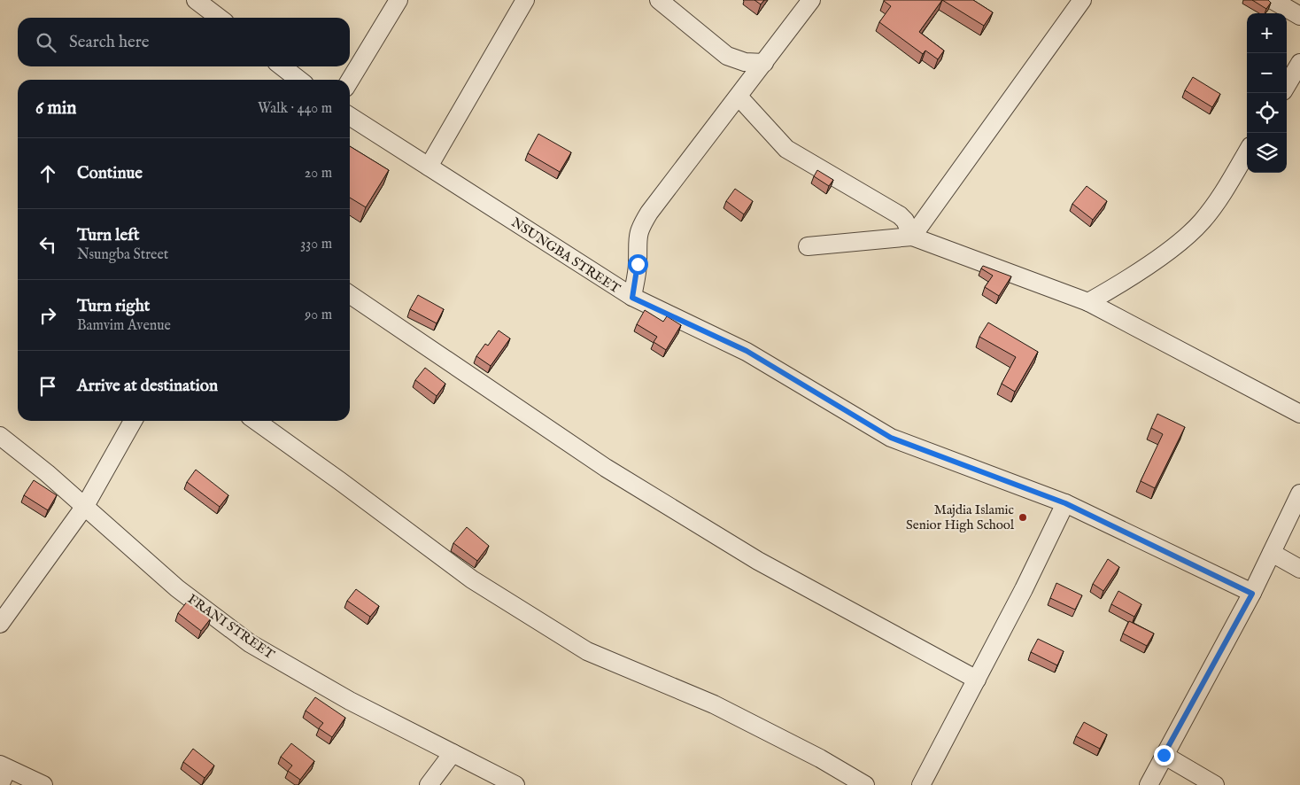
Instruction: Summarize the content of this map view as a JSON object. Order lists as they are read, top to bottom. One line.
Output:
{"streets":{"street":["NSUNGBA STREET","FRANI STREET"]},"places":["Majdia Islamic Senior High School"],"page":{"map_buttons":["+","−"],"search":"Search here","heading":["6 min","Walk · 440 m"],"list":[["Continue","20 m"],["Turn left","Nsungba Street","330 m"],["Turn right","Bamvim Avenue","90 m"],"Arrive at destination"]}}
